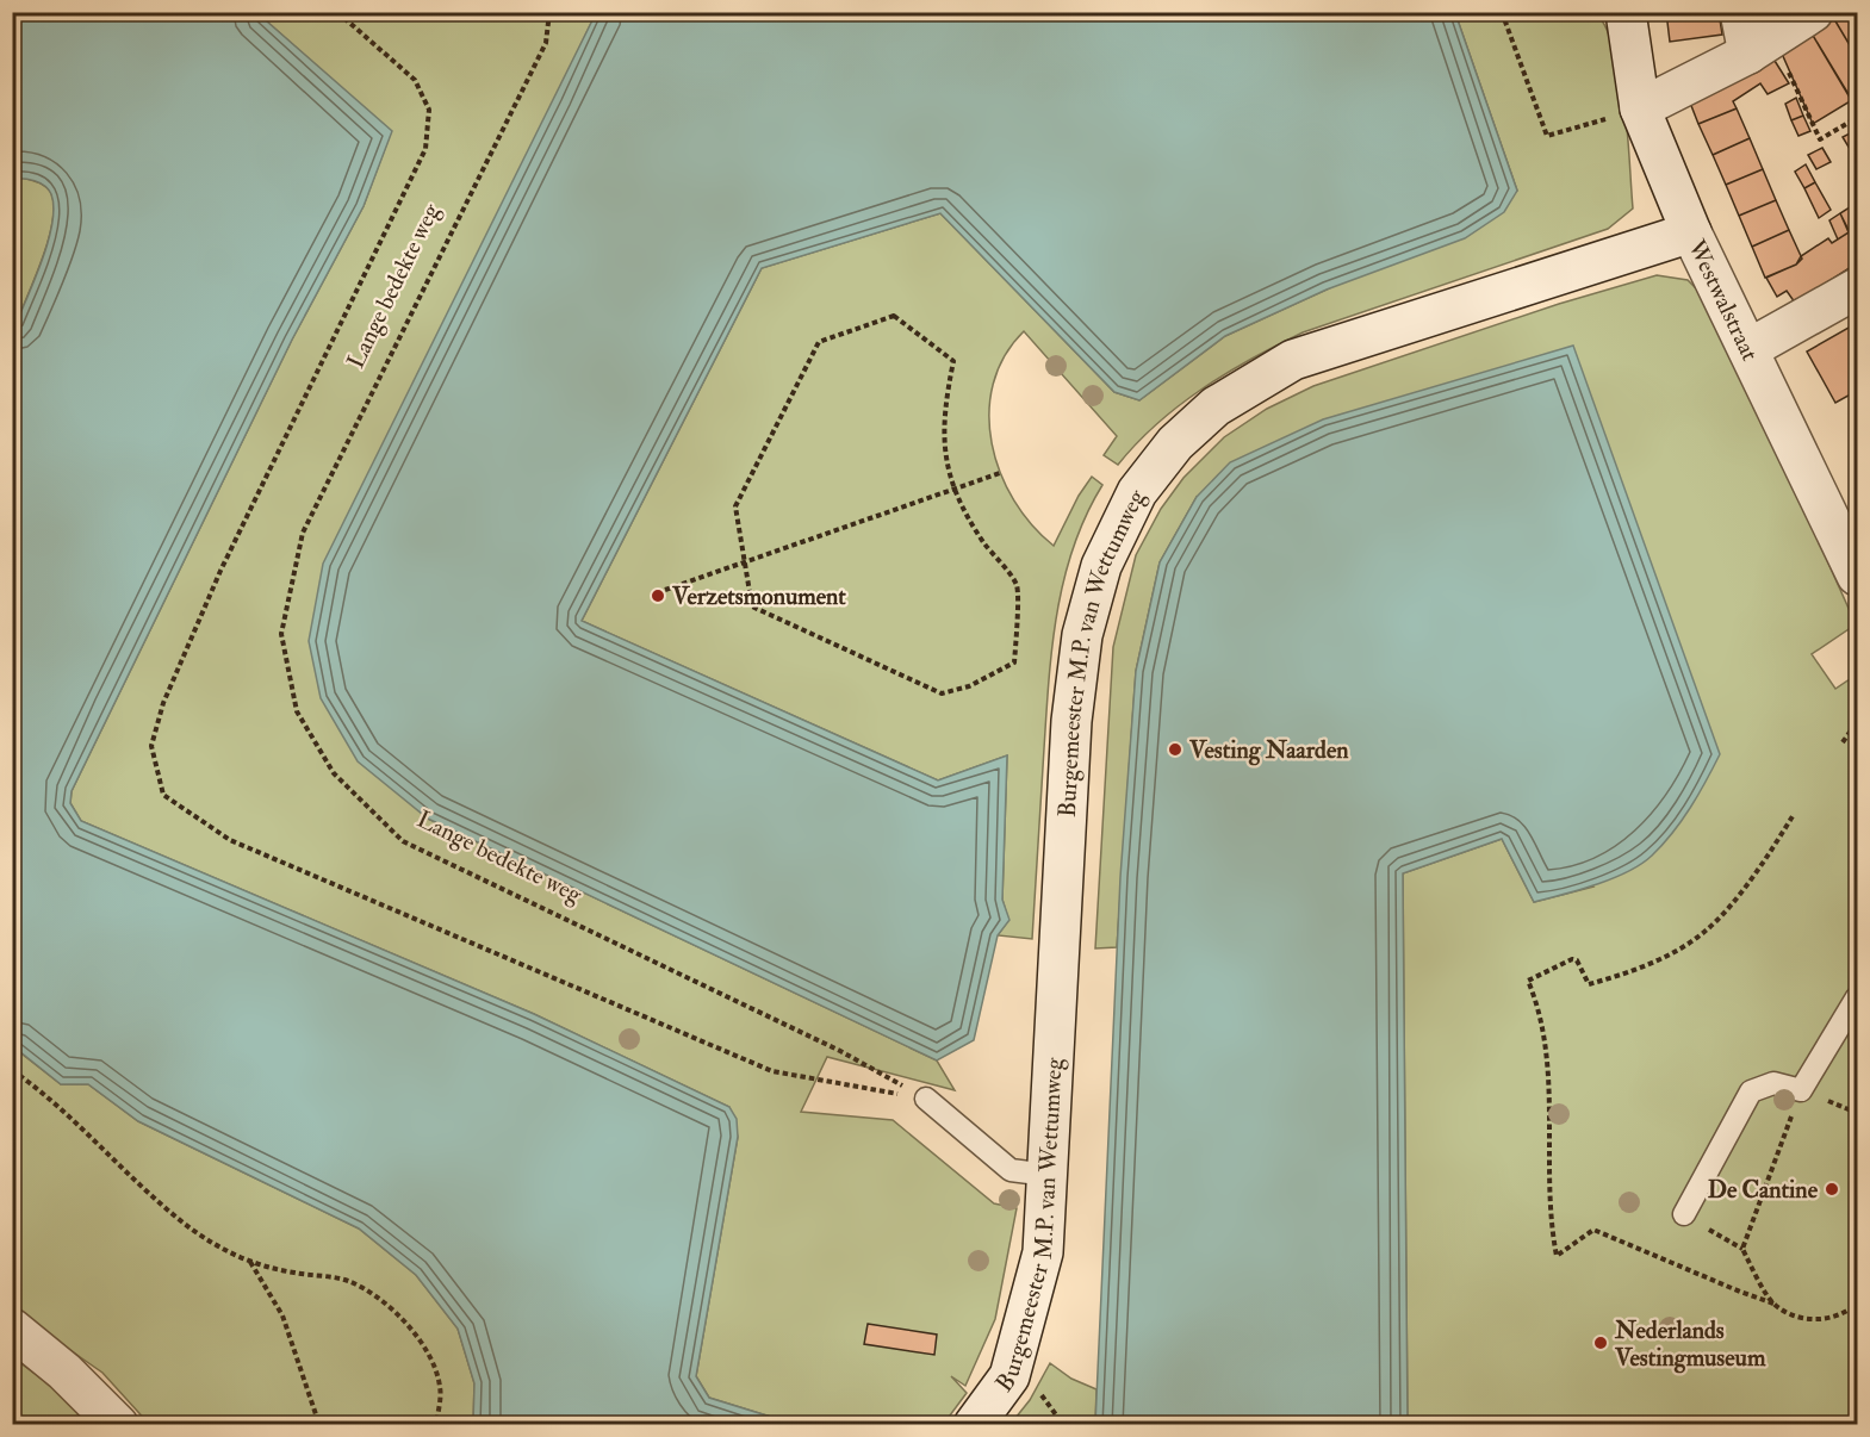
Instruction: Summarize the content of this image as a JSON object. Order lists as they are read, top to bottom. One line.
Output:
{"streets":{"street":["Westwalstraat","Burgemeester M.P. van Wettumweg"],"path":["Lange bedekte weg"]},"crossings":[["Westwalstraat","Burgemeester M.P. van Wettumweg"]],"places":["Verzetsmonument","Vesting Naarden","De Cantine","Nederlands Vestingmuseum"]}
